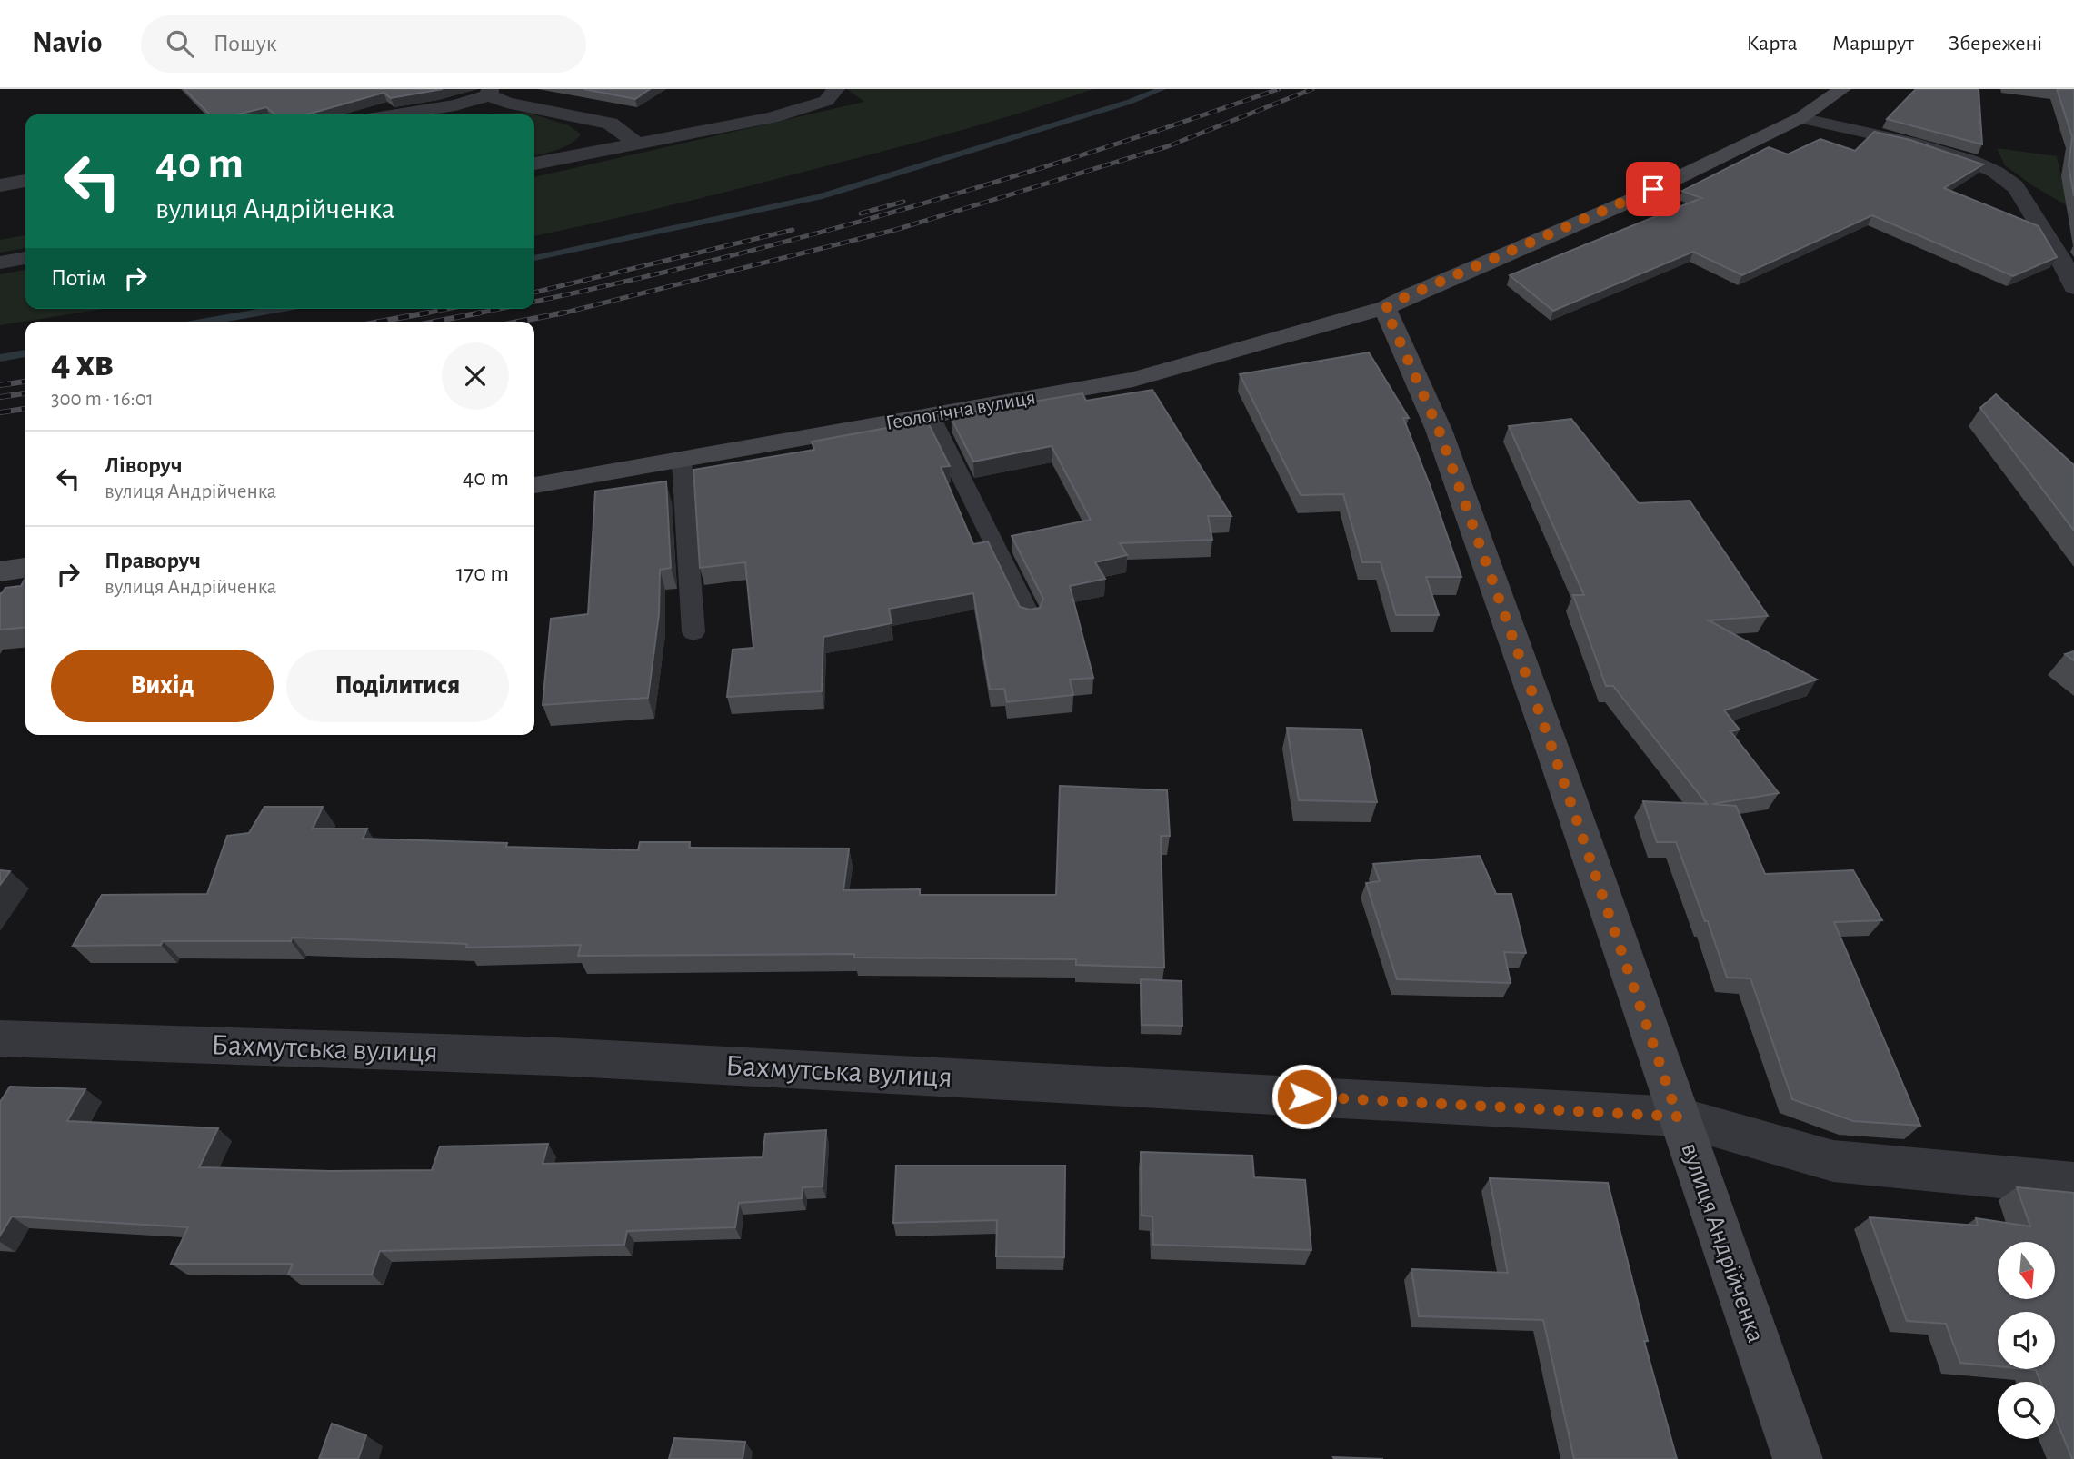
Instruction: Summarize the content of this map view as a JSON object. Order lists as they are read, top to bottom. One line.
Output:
{"streets":{"street":["Геологічна вулиця","Бахмутська вулиця","вулиця Андрійченка"]},"crossings":[["Геологічна вулиця","вулиця Андрійченка"],["Бахмутська вулиця","вулиця Андрійченка"]],"north":"bottom","page":{"header":"Navio","search":"Пошук","nav":["Карта","Маршрут","Збережені"],"turn":["40 m","вулиця Андрійченка"],"then":"Потім","heading":["4 хв","300 m · 16:01"],"list":[{"name":"Ліворуч","note":"вулиця Андрійченка","value":"40 m"},{"name":"Праворуч","note":"вулиця Андрійченка","value":"170 m"}],"buttons":["Вихід","Поділитися"]}}
